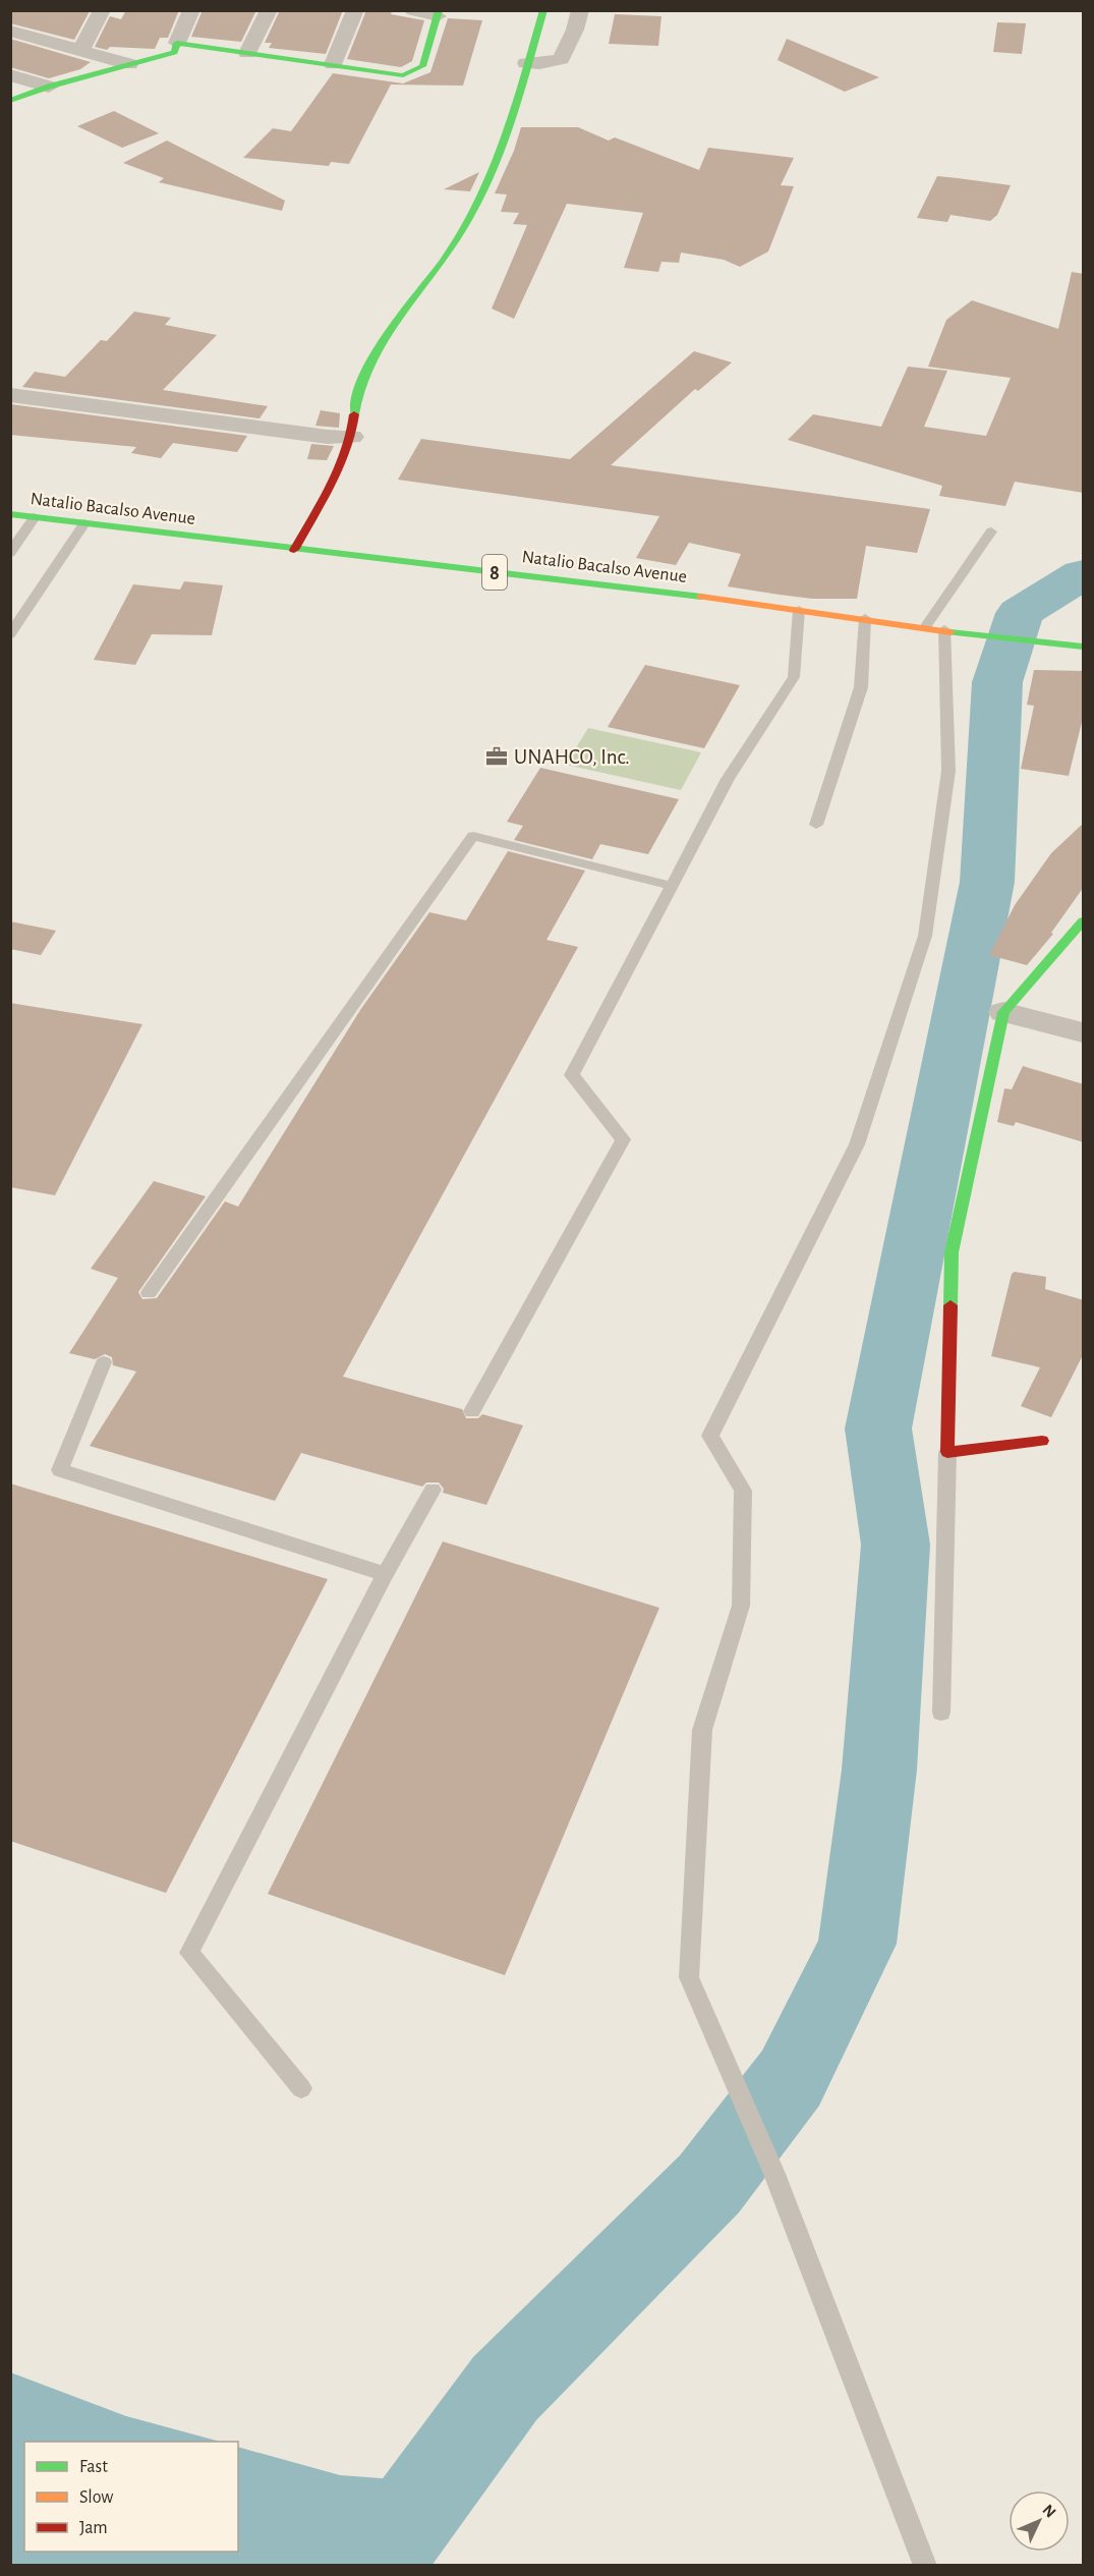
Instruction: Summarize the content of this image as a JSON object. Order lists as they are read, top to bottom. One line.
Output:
{"streets":{"main road":["Natalio Bacalso Avenue","8"]},"places":{"office":["UNAHCO, Inc."]},"legend":["Fast","Slow","Jam"],"north":"top right"}
